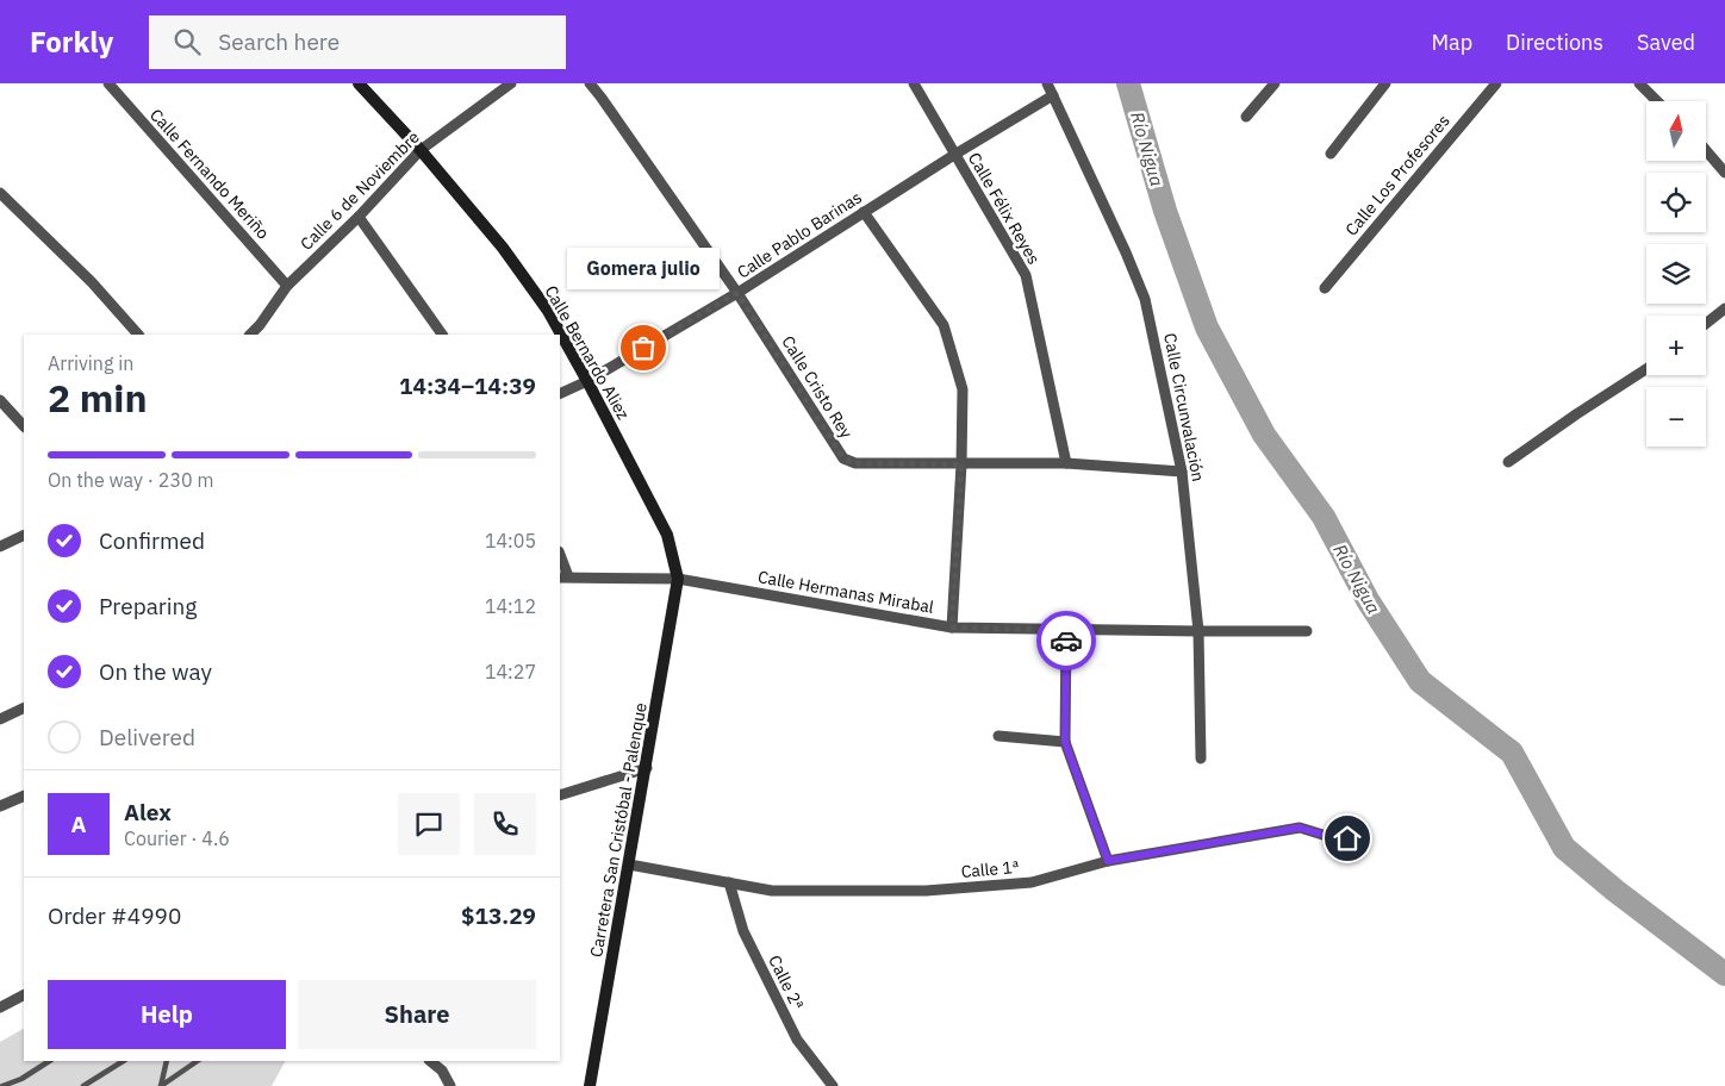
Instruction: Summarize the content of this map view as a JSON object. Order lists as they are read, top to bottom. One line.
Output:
{"streets":{"main road":["Calle Bernardo Aliez","Carretera San Cristóbal - Palenque"],"street":["Calle Fernando Meriño","Calle Los Profesores","Calle 6 de Noviembre","Calle Félix Reyes","Calle Pablo Barinas","Calle Cristo Rey","Calle Circunvalación","Calle Hermanas Mirabal","Calle 1ª","Calle 2ª"]},"crossings":[["Calle Fernando Meriño","Calle 6 de Noviembre"],["Calle 6 de Noviembre","Calle Bernardo Aliez"],["Calle Félix Reyes","Calle Pablo Barinas"],["Calle Félix Reyes","Calle Cristo Rey"],["Calle Pablo Barinas","Calle Bernardo Aliez"],["Calle Pablo Barinas","Calle Cristo Rey"],["Calle Pablo Barinas","Calle Circunvalación"],["Calle Bernardo Aliez","Calle Hermanas Mirabal"],["Calle Bernardo Aliez","Carretera San Cristóbal - Palenque"],["Calle Cristo Rey","Calle Circunvalación"],["Calle Circunvalación","Calle Hermanas Mirabal"],["Calle Hermanas Mirabal","Carretera San Cristóbal - Palenque"],["Carretera San Cristóbal - Palenque","Calle 1ª"],["Calle 1ª","Calle 2ª"]],"water":["Río Nigua"],"places":["Gomera julio"],"north":"top","page":{"header":"Forkly","search":"Search here","nav":["Map","Directions","Saved"],"map_buttons":["+","−"],"bubble":"Gomera julio","heading":["2 min","Arriving in","14:34–14:39"],"panel":["Alex","Courier · 4.6","Order #4990","$13.29"],"bar":"On the way · 230 m","list":[["Confirmed","14:05"],["Preparing","14:12"],["On the way","14:27"],"Delivered"],"round":"A","buttons":["Help","Share"]}}
